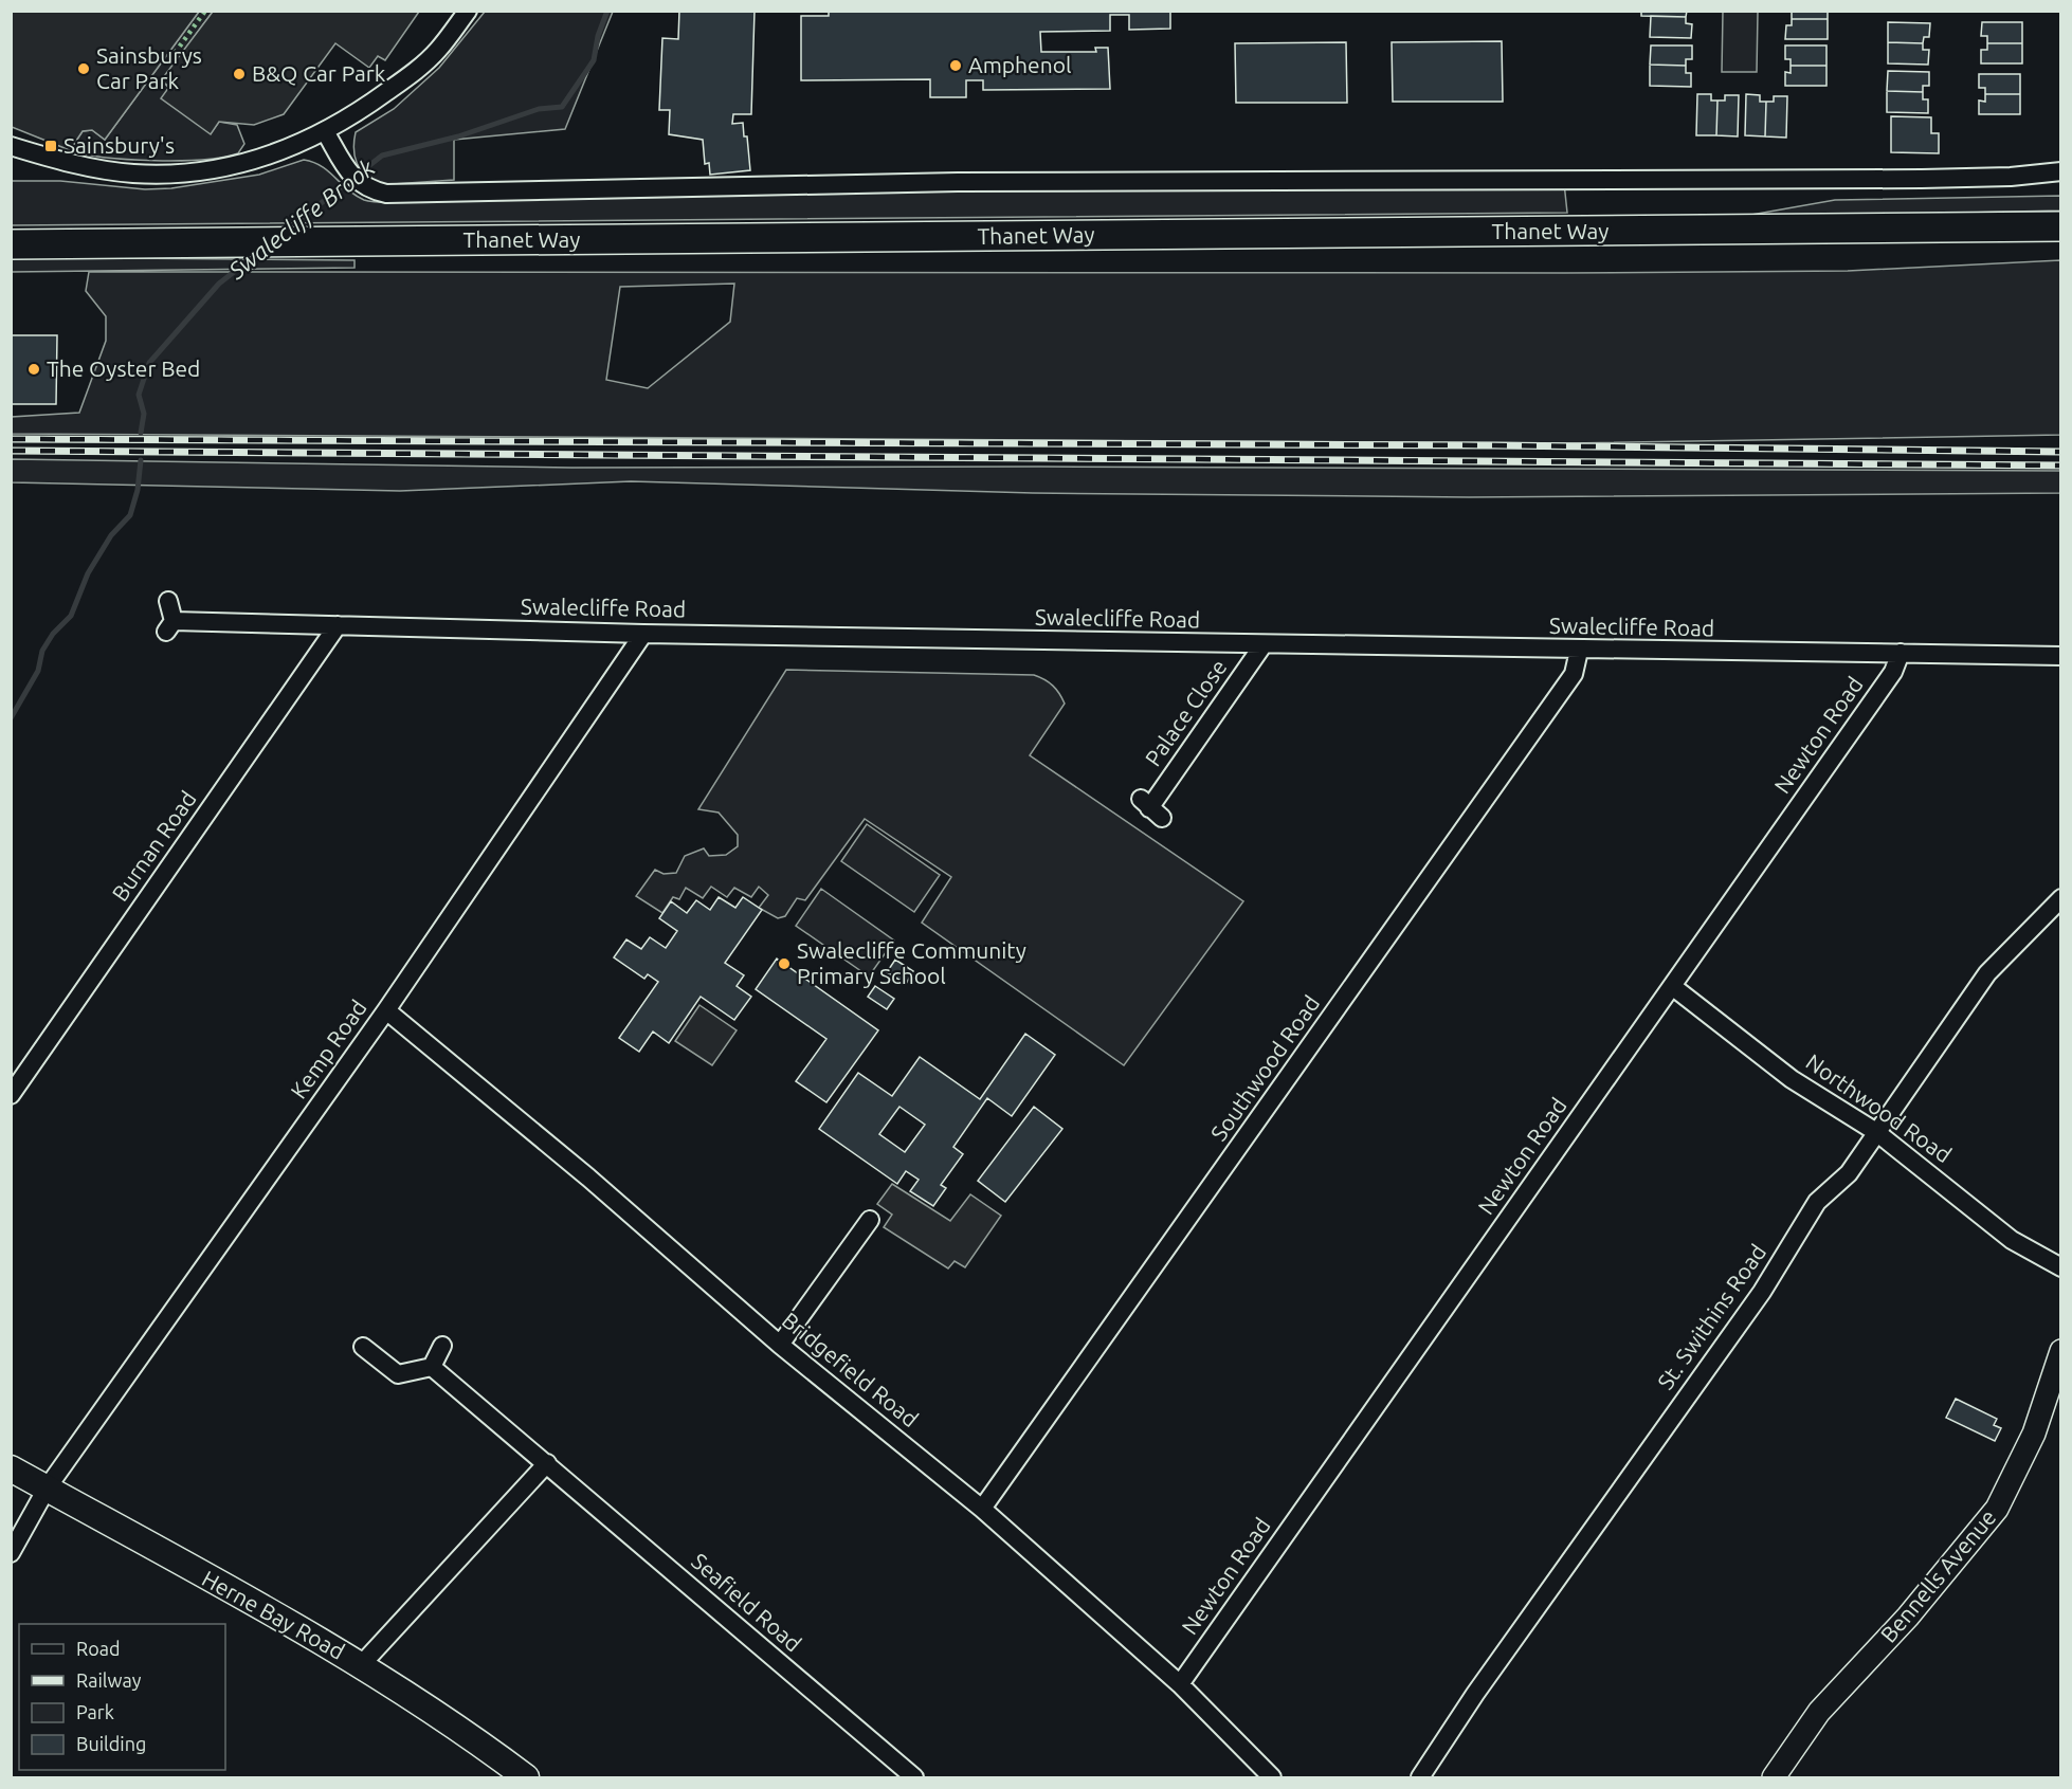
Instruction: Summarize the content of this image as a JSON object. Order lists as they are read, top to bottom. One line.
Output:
{"streets":{"main road":["Thanet Way","Herne Bay Road"],"street":["Swalecliffe Road","Palace Close","Newton Road","Burnan Road","Kemp Road","Southwood Road","Northwood Road","St. Swithins Road","Bridgefield Road","Bennells Avenue","Seafield Road"]},"crossings":[["Swalecliffe Road","Palace Close"],["Swalecliffe Road","Newton Road"],["Swalecliffe Road","Burnan Road"],["Swalecliffe Road","Kemp Road"],["Swalecliffe Road","Southwood Road"],["Newton Road","Northwood Road"],["Newton Road","Bridgefield Road"],["Kemp Road","Bridgefield Road"],["Kemp Road","Herne Bay Road"],["Southwood Road","Bridgefield Road"],["Northwood Road","St. Swithins Road"]],"water":["Swalecliffe Brook"],"places":{"other":["Amphenol","Sainsburys Car Park","B&Q Car Park","The Oyster Bed","Swalecliffe Community Primary School"],"transit":["Sainsbury's"]},"legend":["Road","Railway","Park","Building"]}
